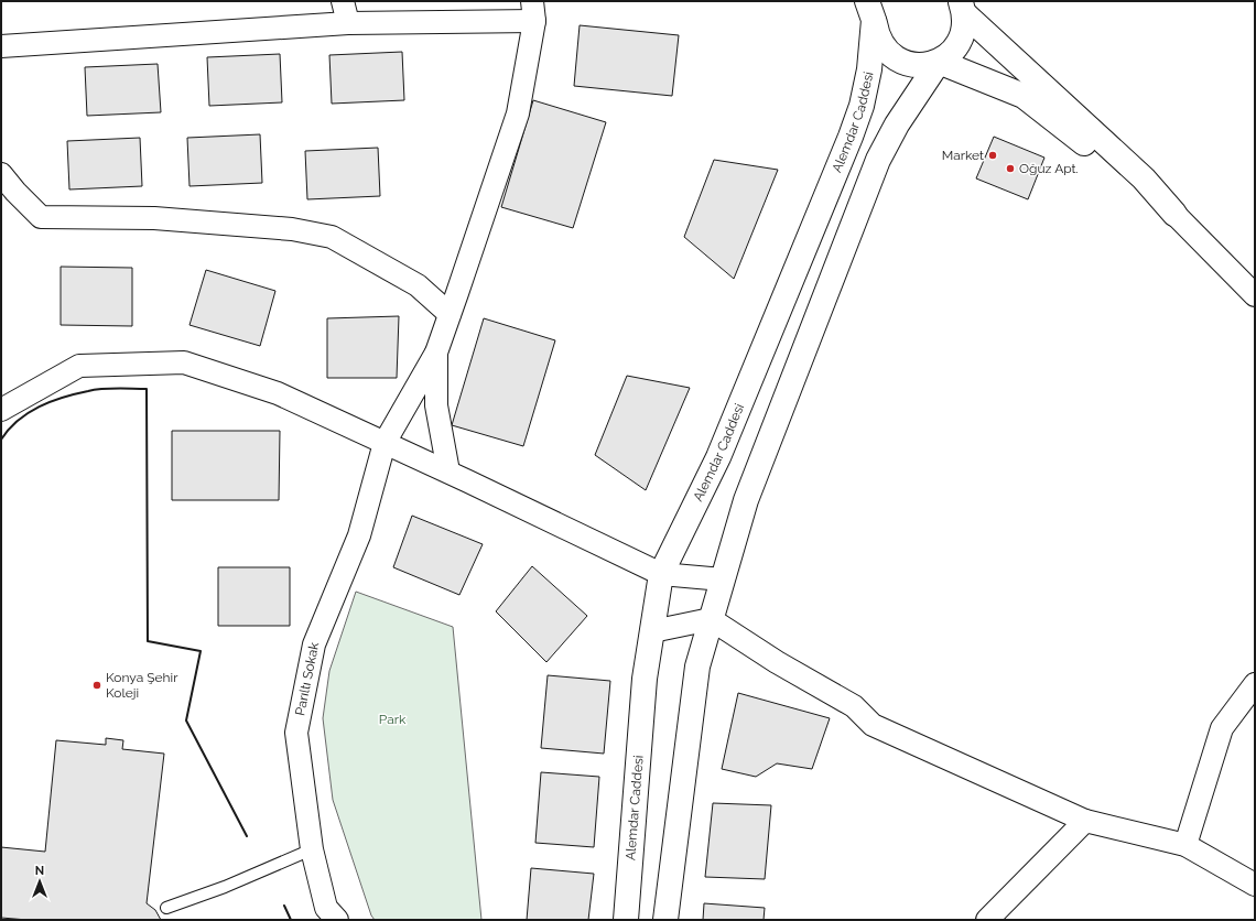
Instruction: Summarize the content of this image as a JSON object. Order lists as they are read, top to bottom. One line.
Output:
{"streets":{"main road":["Alemdar Caddesi"],"street":["Parıltı Sokak"]},"parks":["Park"],"places":["Market","Oğuz Apt.","Konya Şehir Koleji"],"north":"top"}
